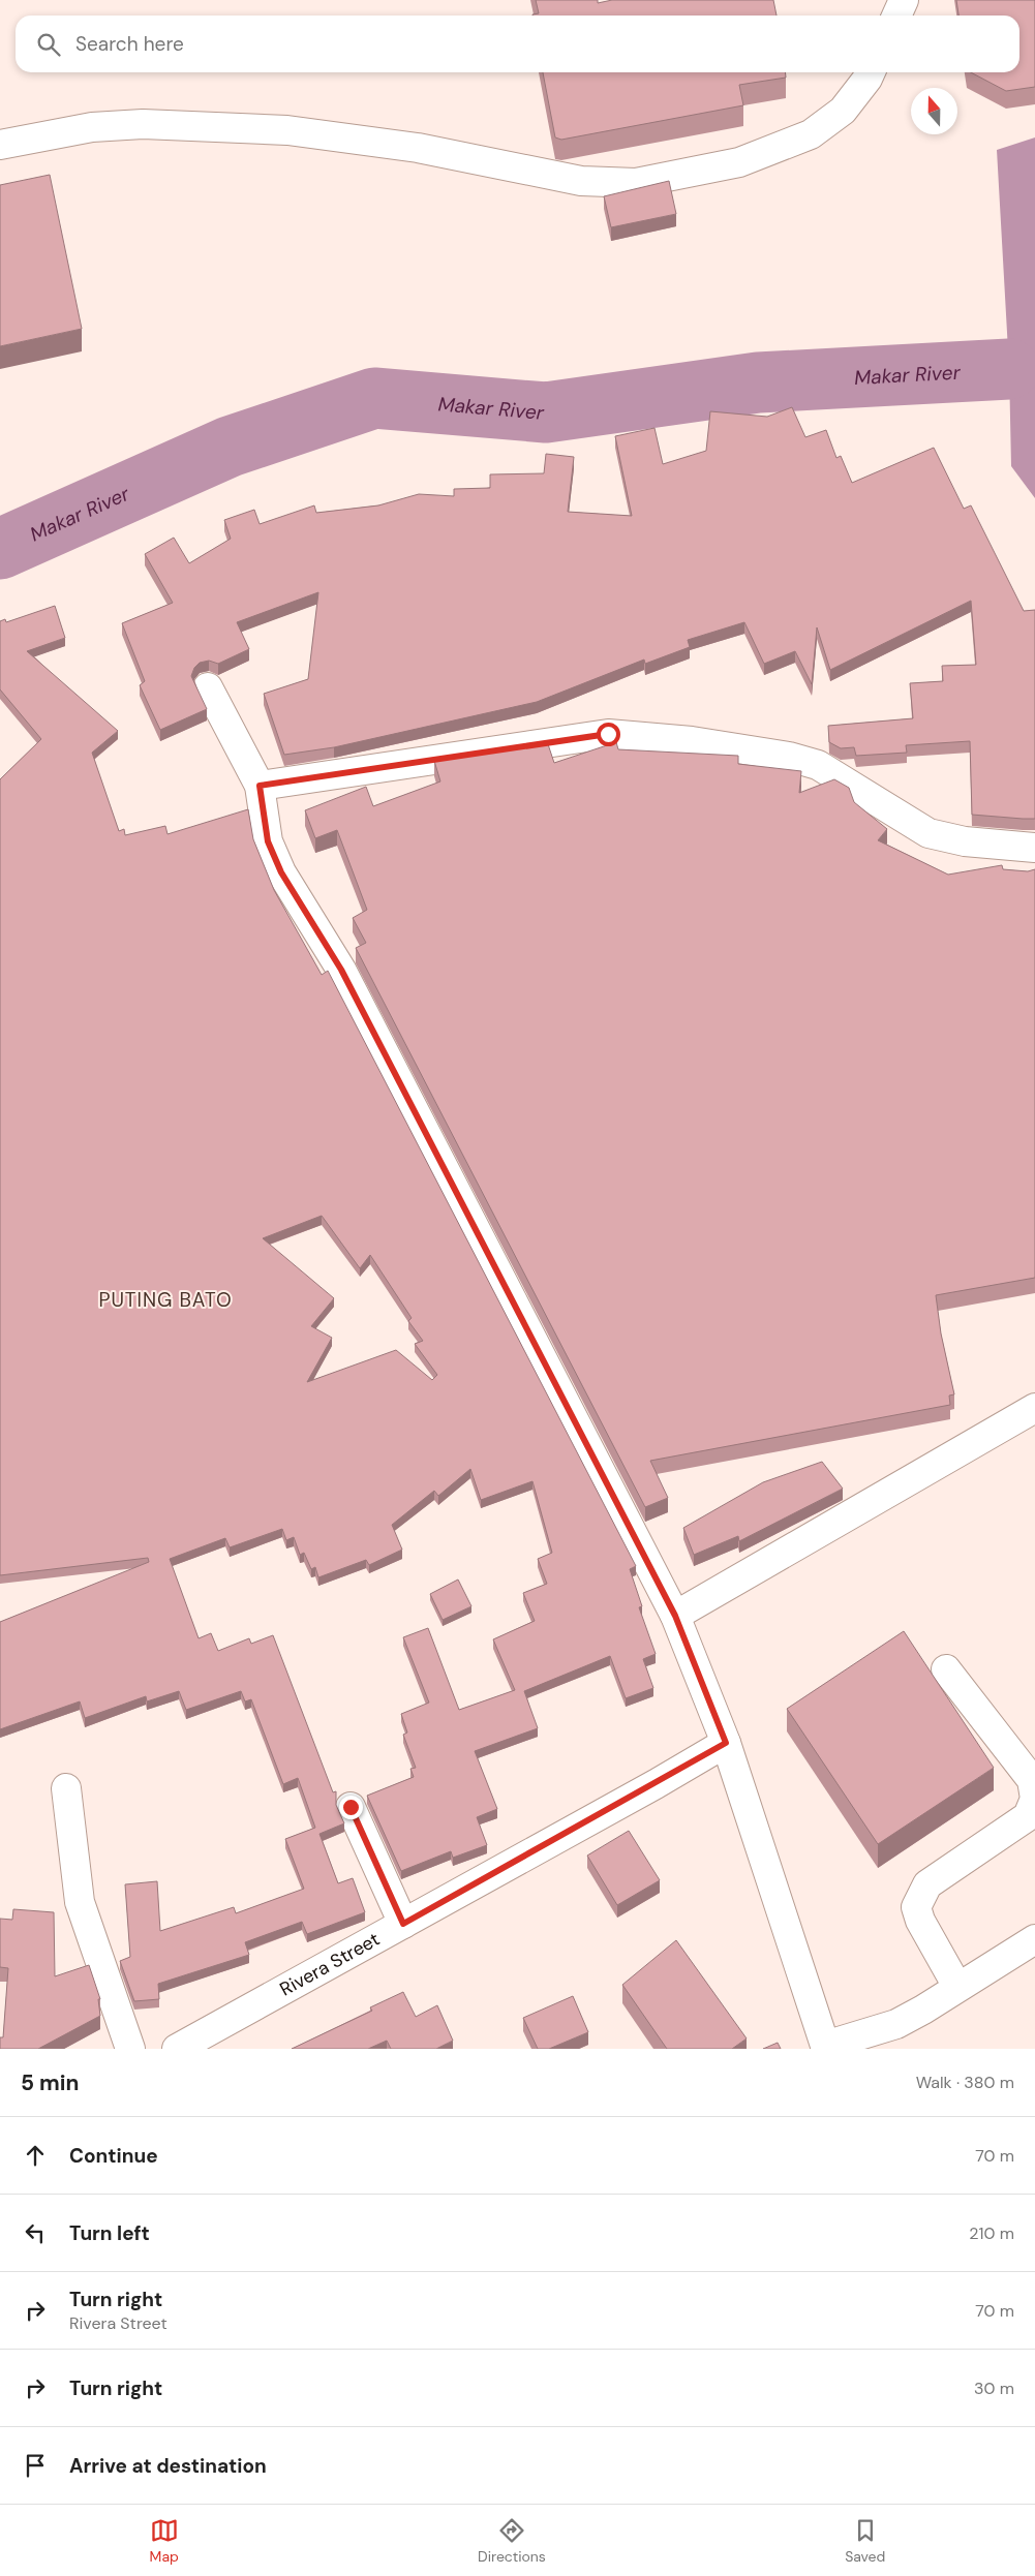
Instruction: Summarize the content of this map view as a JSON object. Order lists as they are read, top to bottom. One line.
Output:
{"streets":{"street":["Rivera Street"]},"districts":["PUTING BATO"],"water":["Makar River"],"north":"top","page":{"search":"Search here","heading":["5 min","Walk · 380 m"],"list":[["Continue","70 m"],["Turn left","210 m"],["Turn right","Rivera Street","70 m"],["Turn right","30 m"],"Arrive at destination"],"nav":["Map","Directions","Saved"]}}
